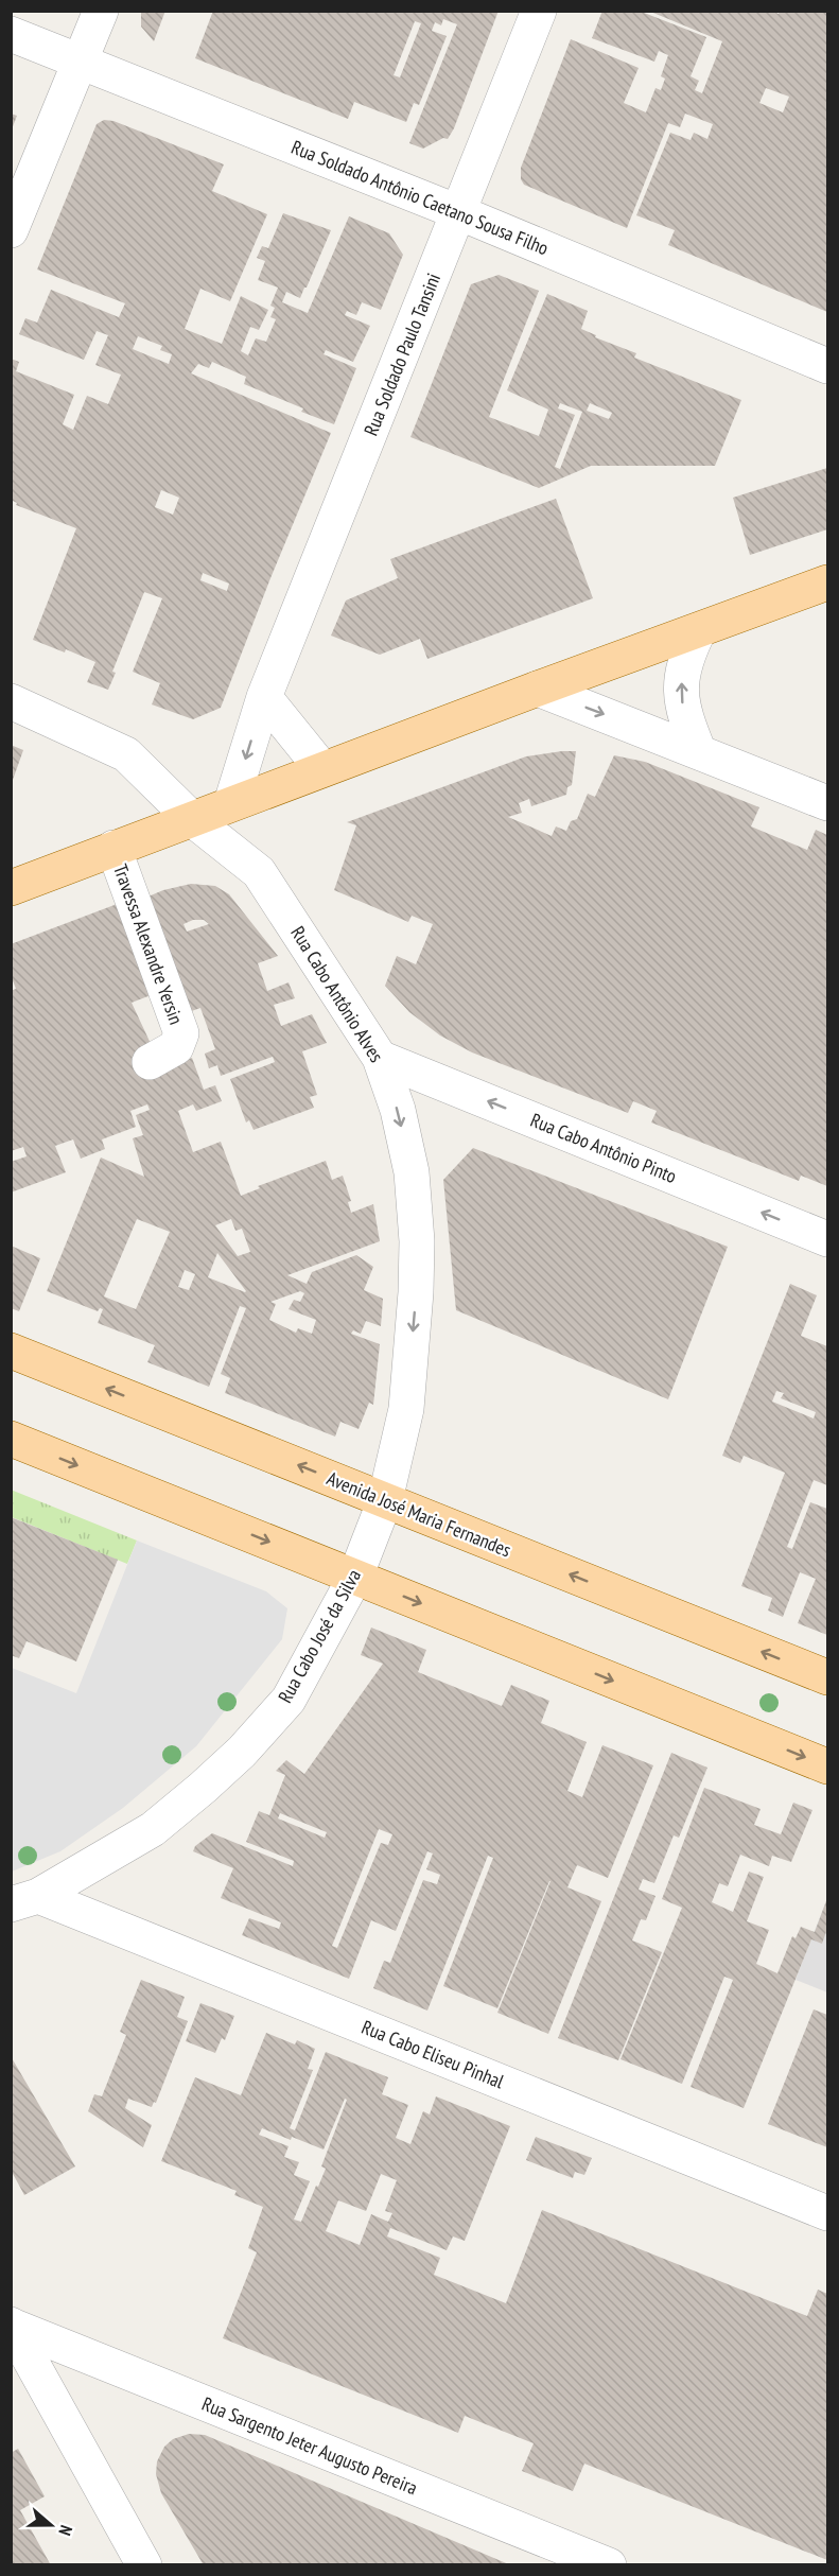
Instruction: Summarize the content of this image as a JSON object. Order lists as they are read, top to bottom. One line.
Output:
{"streets":{"main road":["Avenida José Maria Fernandes"],"street":["Rua Soldado Antônio Caetano Sousa Filho","Rua Soldado Paulo Tansini","Travessa Alexandre Yersin","Rua Cabo Antônio Alves","Rua Cabo Antônio Pinto","Rua Cabo José da Silva","Rua Cabo Eliseu Pinhal","Rua Sargento Jeter Augusto Pereira"]},"crossings":[["Rua Soldado Antônio Caetano Sousa Filho","Rua Soldado Paulo Tansini"],["Rua Cabo Antônio Alves","Rua Cabo Antônio Pinto"],["Rua Cabo Antônio Alves","Avenida José Maria Fernandes"],["Rua Cabo Antônio Alves","Rua Cabo José da Silva"],["Avenida José Maria Fernandes","Rua Cabo José da Silva"],["Rua Cabo José da Silva","Rua Cabo Eliseu Pinhal"]],"one_way":["Rua Cabo Antônio Alves","Rua Cabo Antônio Pinto"],"north":"right"}
